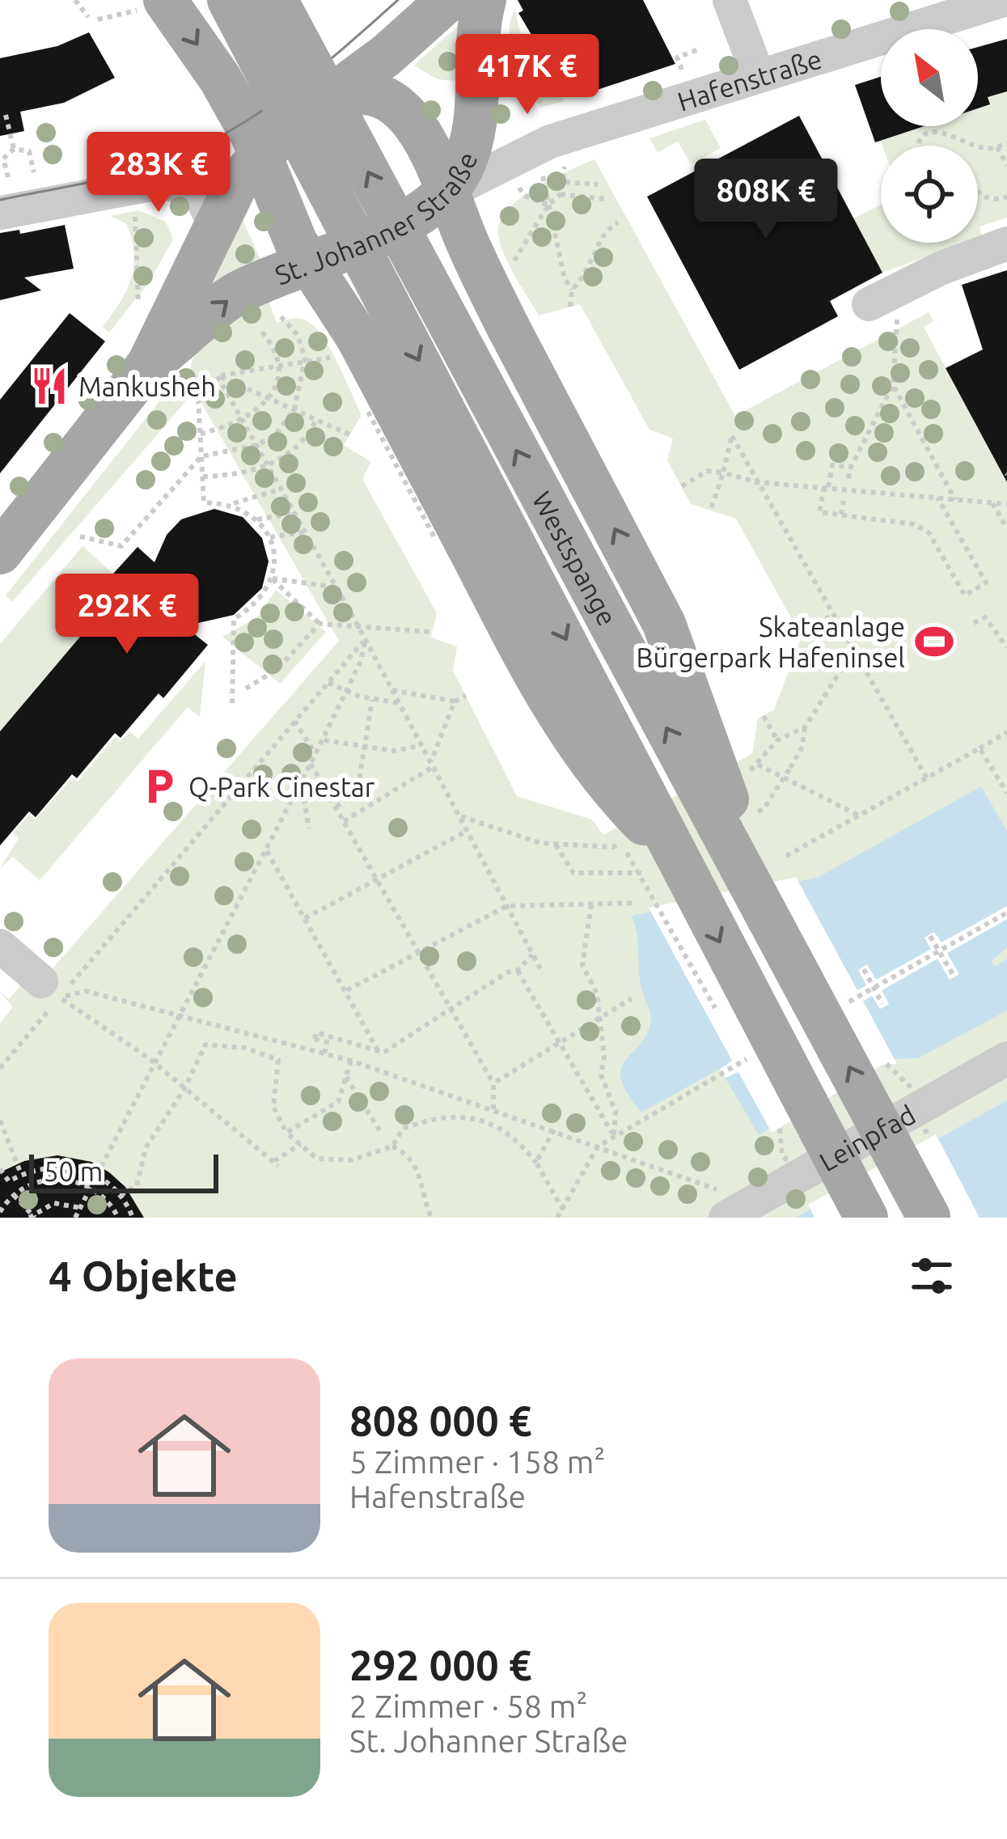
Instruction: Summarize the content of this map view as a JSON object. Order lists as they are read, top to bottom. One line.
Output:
{"streets":{"main road":["St. Johanner Straße","Westspange"],"street":["Hafenstraße","Leinpfad"]},"crossings":[["Hafenstraße","St. Johanner Straße"]],"places":{"restaurant":["Mankusheh"],"sports":["Skateanlage Bürgerpark Hafeninsel"],"parking":["Q-Park Cinestar"]},"scale_bar":"50 m","north":"top left","page":{"price":["417K €","283K €","808K €","292K €"],"scale":"50 m","heading":"4 Objekte","list":[{"name":"808 000 €","note":"5 Zimmer · 158 m² · Hafenstraße"},{"name":"292 000 €","note":"2 Zimmer · 58 m² · St. Johanner Straße"}]}}
